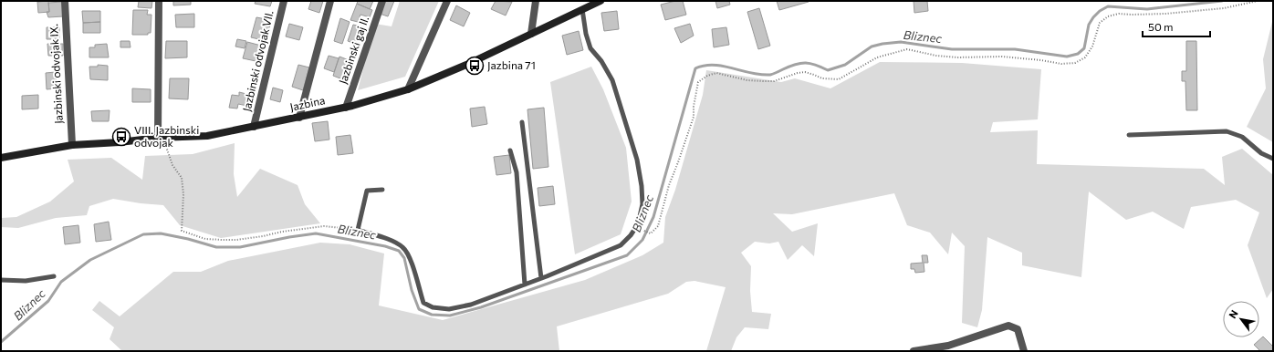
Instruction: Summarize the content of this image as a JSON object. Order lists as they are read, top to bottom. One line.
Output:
{"streets":{"street":["Jazbinski gaj II.","Jazbinski odvojak VII.","Jazbinski odvojak IX.","Jazbina"]},"crossings":[["Jazbinski gaj II.","Jazbina"],["Jazbinski odvojak VII.","Jazbina"],["Jazbinski odvojak IX.","Jazbina"]],"water":["Bliznec"],"places":{"bus stop":["Jazbina 71","VIII. Jazbinski odvojak"]},"scale_bar":"50 m","north":"top left"}
